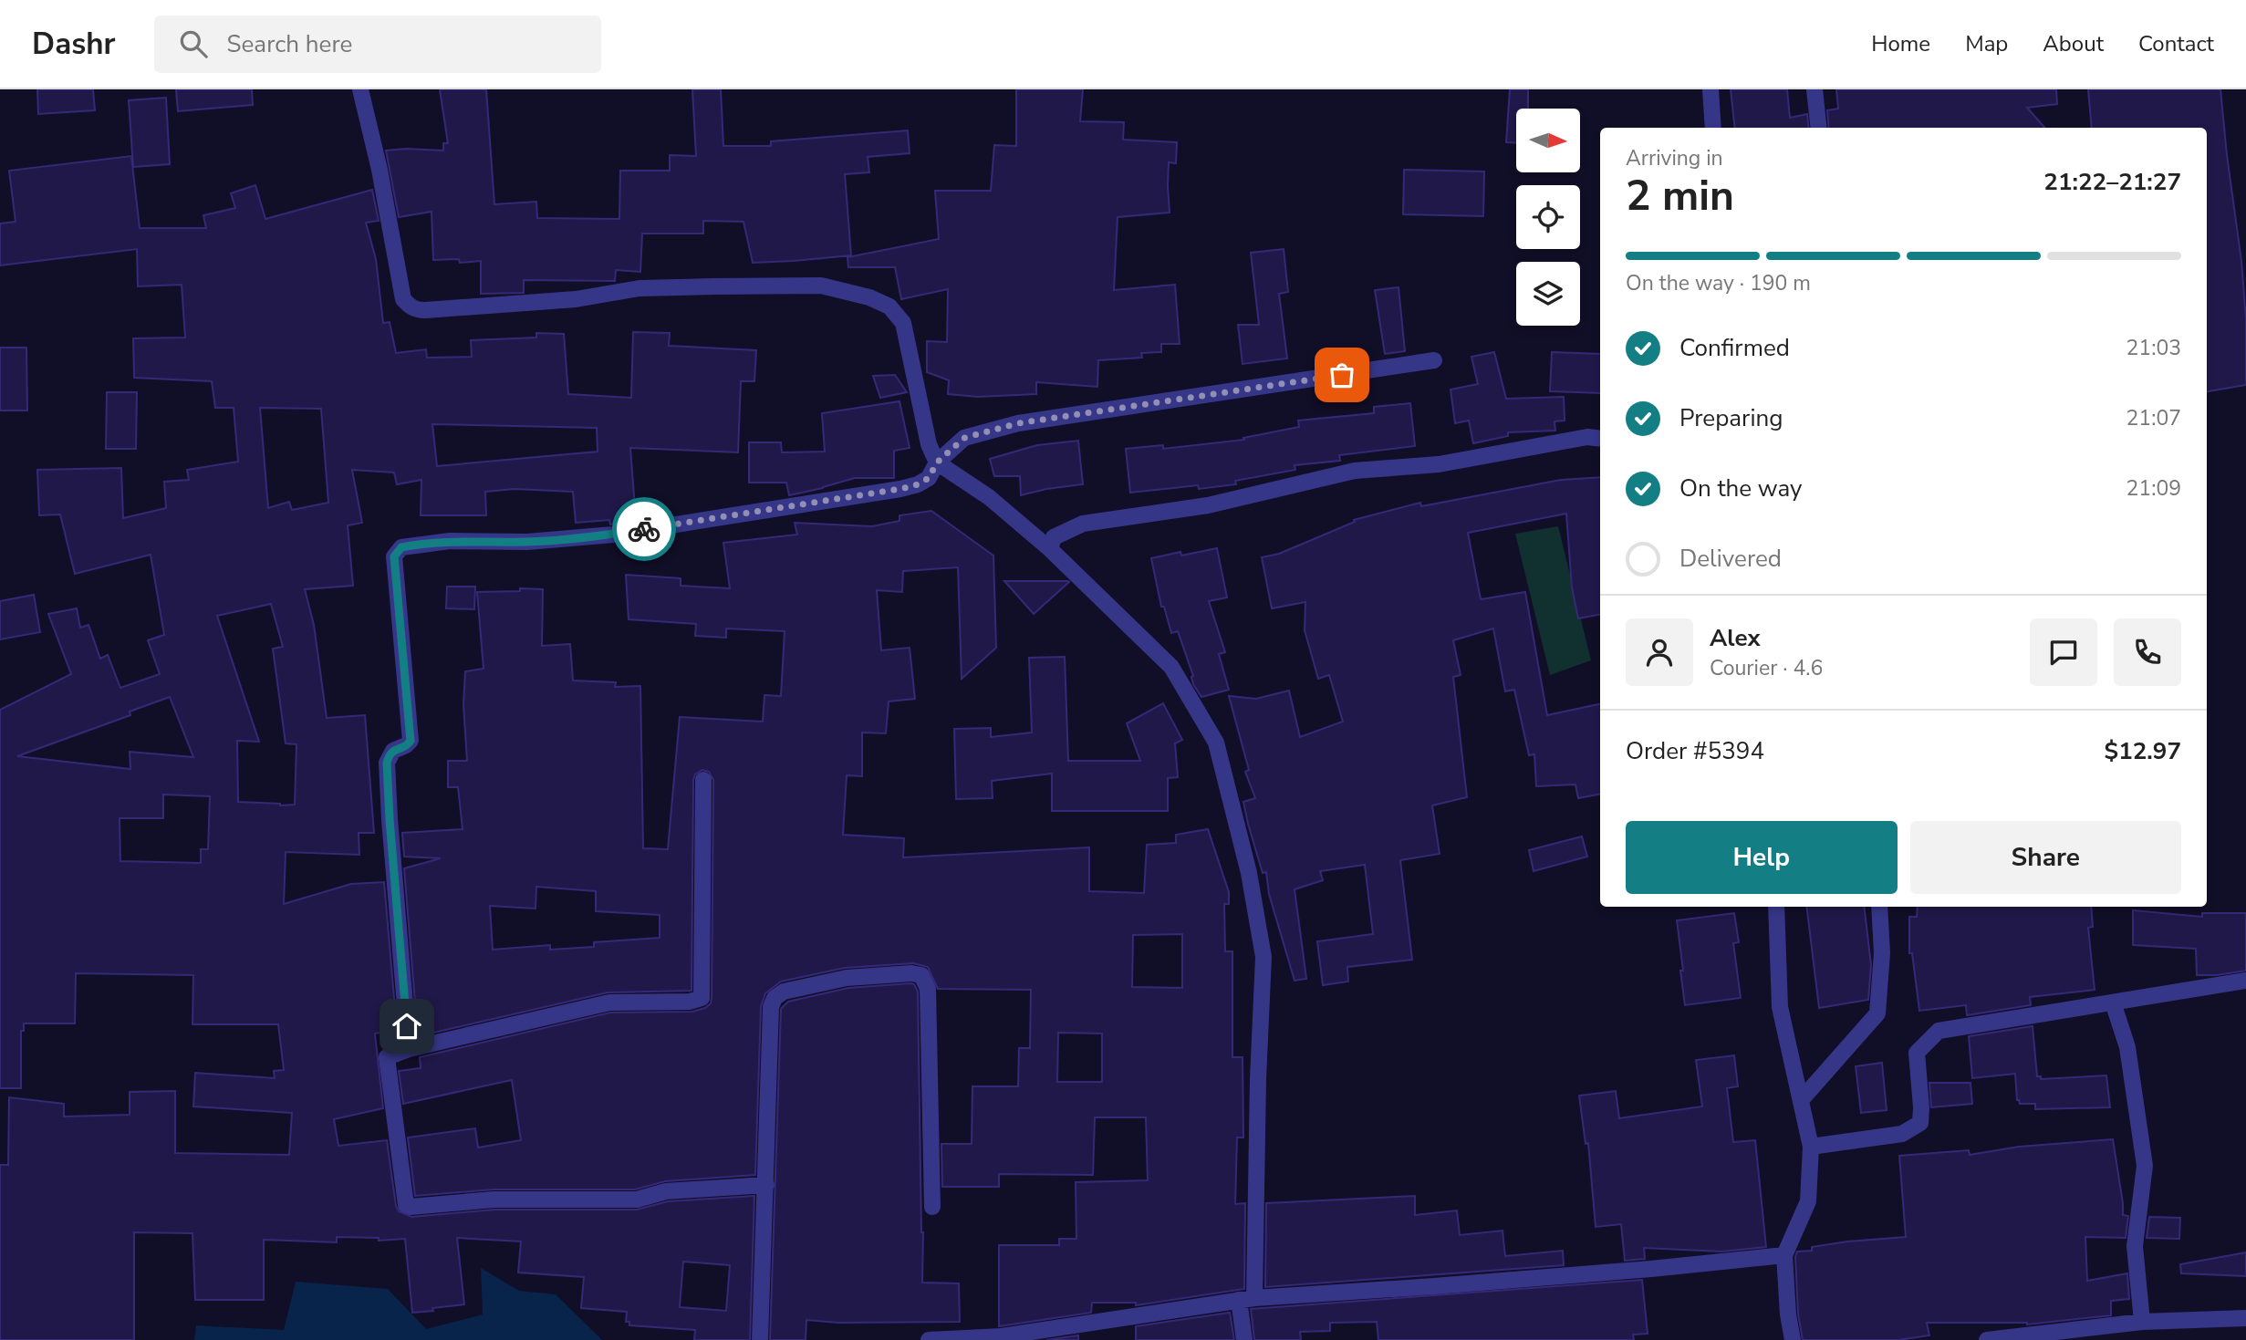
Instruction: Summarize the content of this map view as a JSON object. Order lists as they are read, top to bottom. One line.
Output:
{"north":"right","page":{"header":"Dashr","search":"Search here","nav":["Home","Map","About","Contact"],"heading":["2 min","Arriving in","21:22–21:27"],"panel":["Alex","Courier · 4.6","Order #5394","$12.97"],"bar":"On the way · 190 m","list":[["Confirmed","21:03"],["Preparing","21:07"],["On the way","21:09"],"Delivered"],"buttons":["Help","Share"]}}
